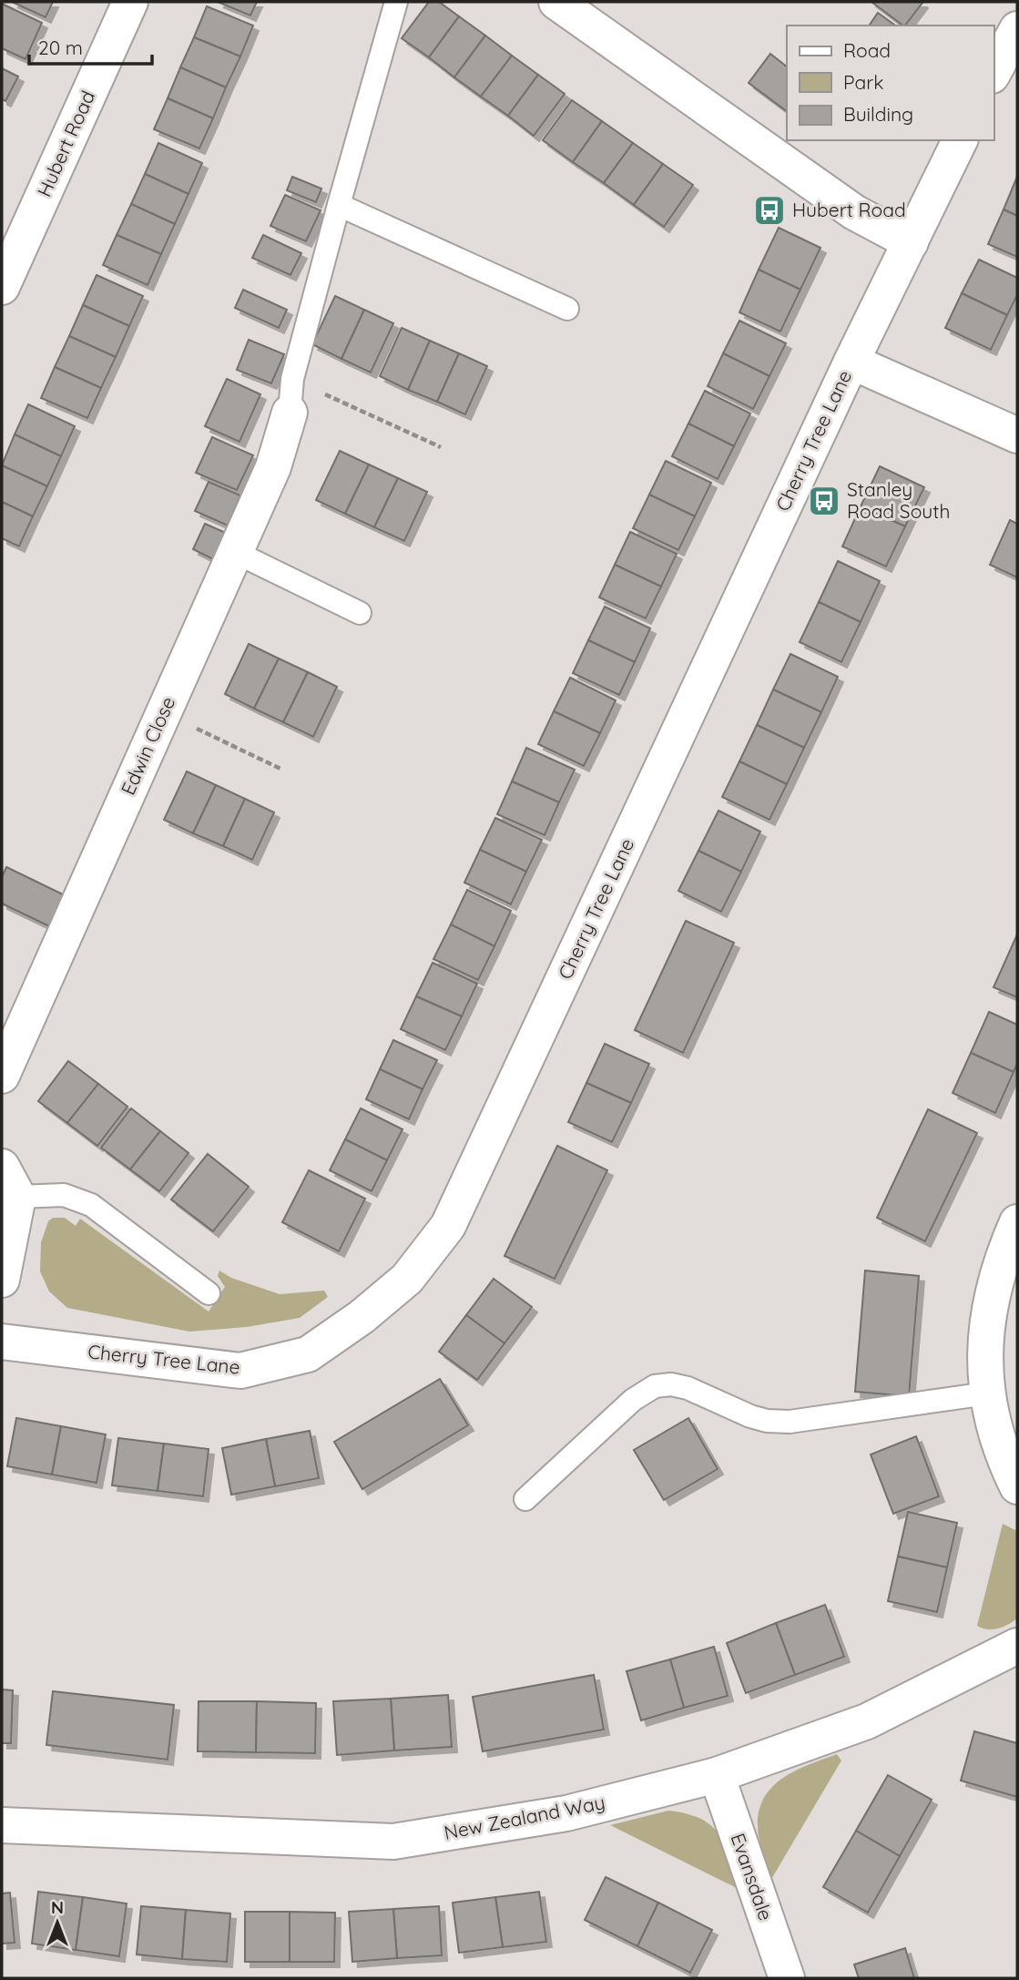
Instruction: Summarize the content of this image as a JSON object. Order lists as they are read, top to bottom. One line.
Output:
{"streets":{"street":["Hubert Road","Cherry Tree Lane","Edwin Close","New Zealand Way","Evansdale"]},"crossings":[["New Zealand Way","Evansdale"]],"places":{"bus stop":["Hubert Road","Stanley Road South"]},"legend":["Road","Park","Building"],"scale_bar":"20 m","north":"top"}
